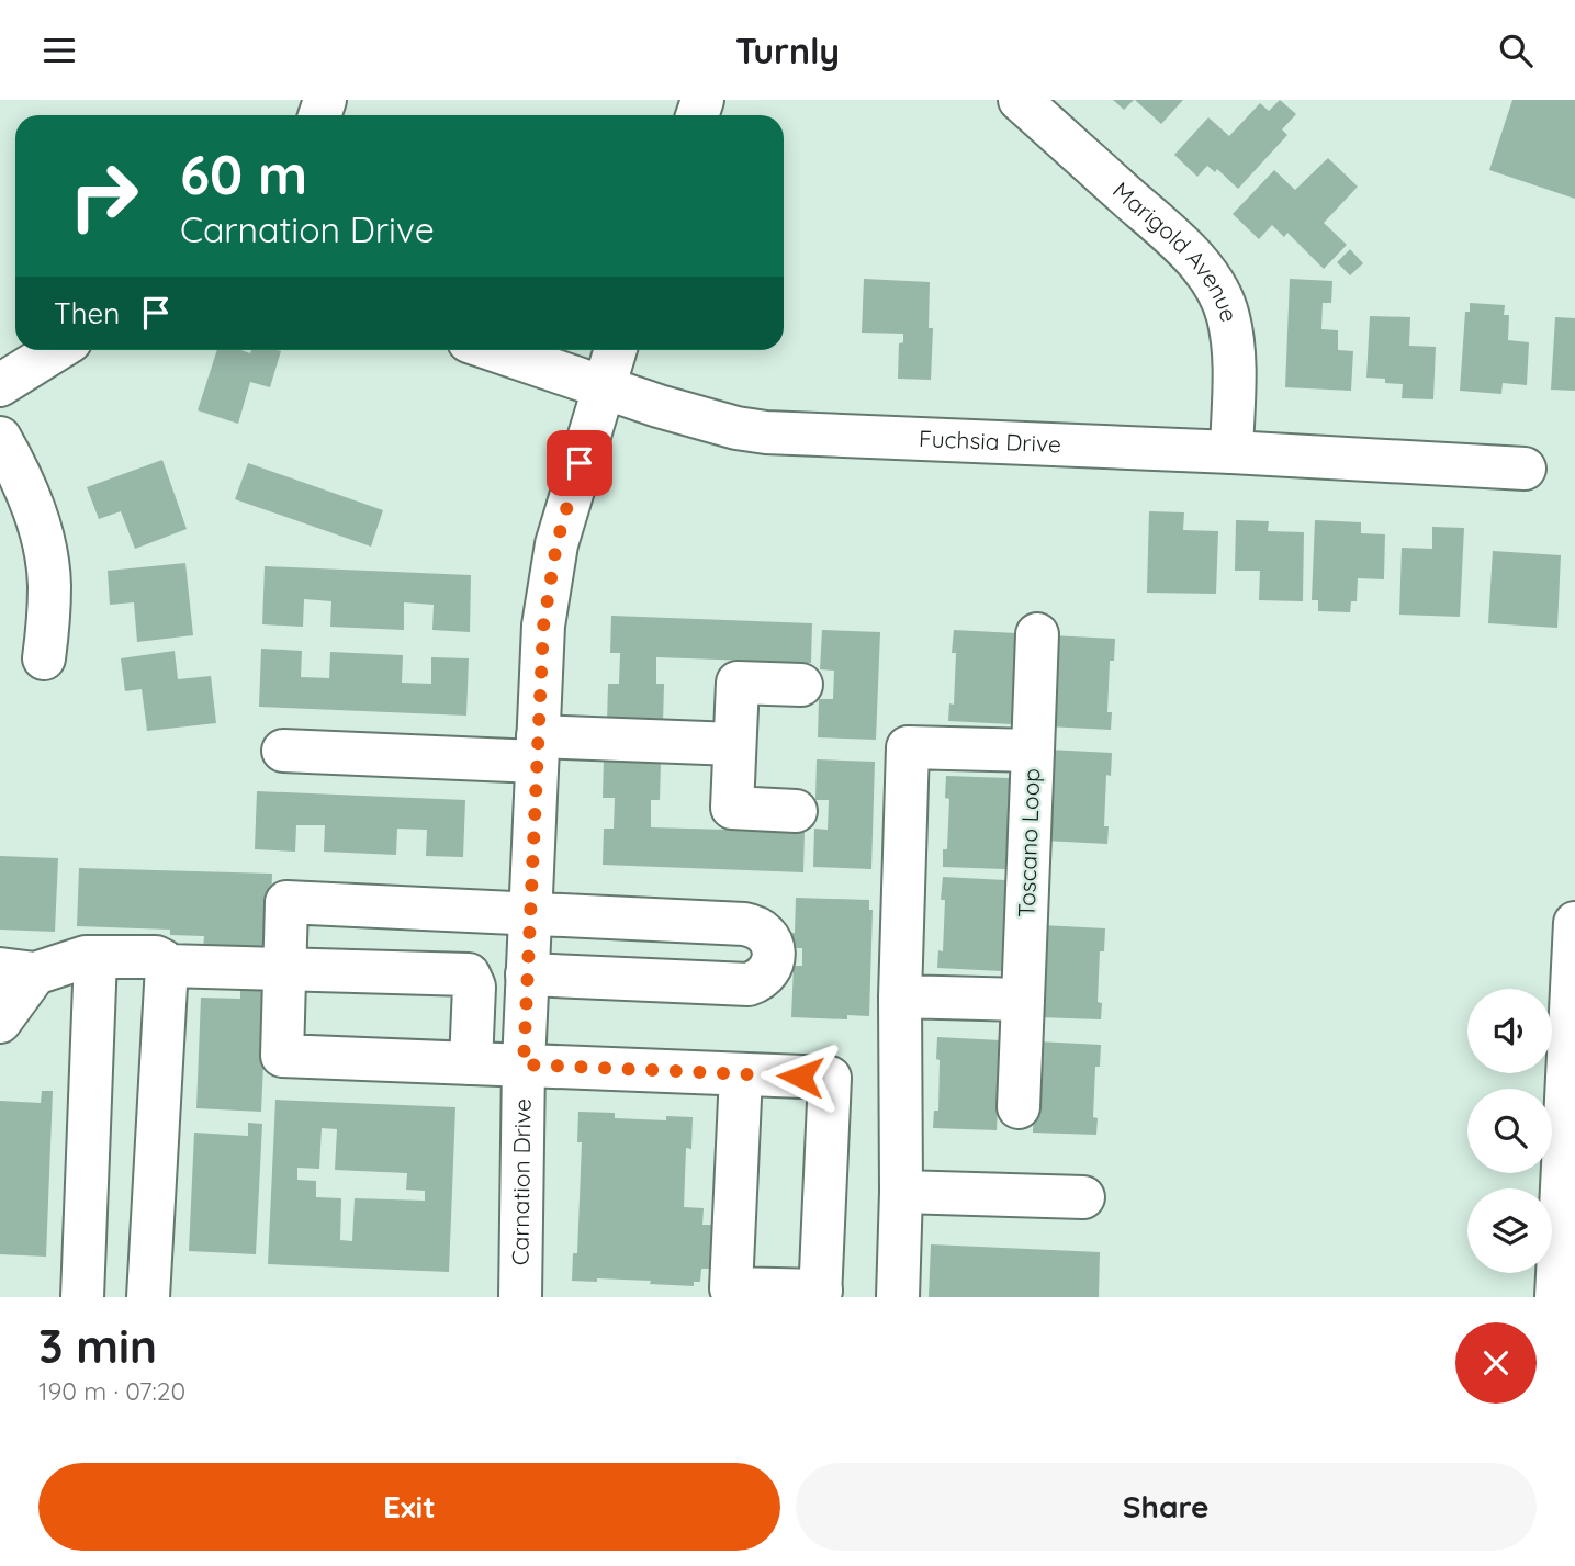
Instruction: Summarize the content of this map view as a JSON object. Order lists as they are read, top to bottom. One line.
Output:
{"streets":{"street":["Marigold Avenue","Fuchsia Drive","Toscano Loop","Carnation Drive"]},"crossings":[["Marigold Avenue","Fuchsia Drive"],["Fuchsia Drive","Carnation Drive"]],"page":{"header":"Turnly","turn":["60 m","Carnation Drive"],"then":"Then","heading":["3 min","190 m · 07:20"],"buttons":["Exit","Share"]}}
